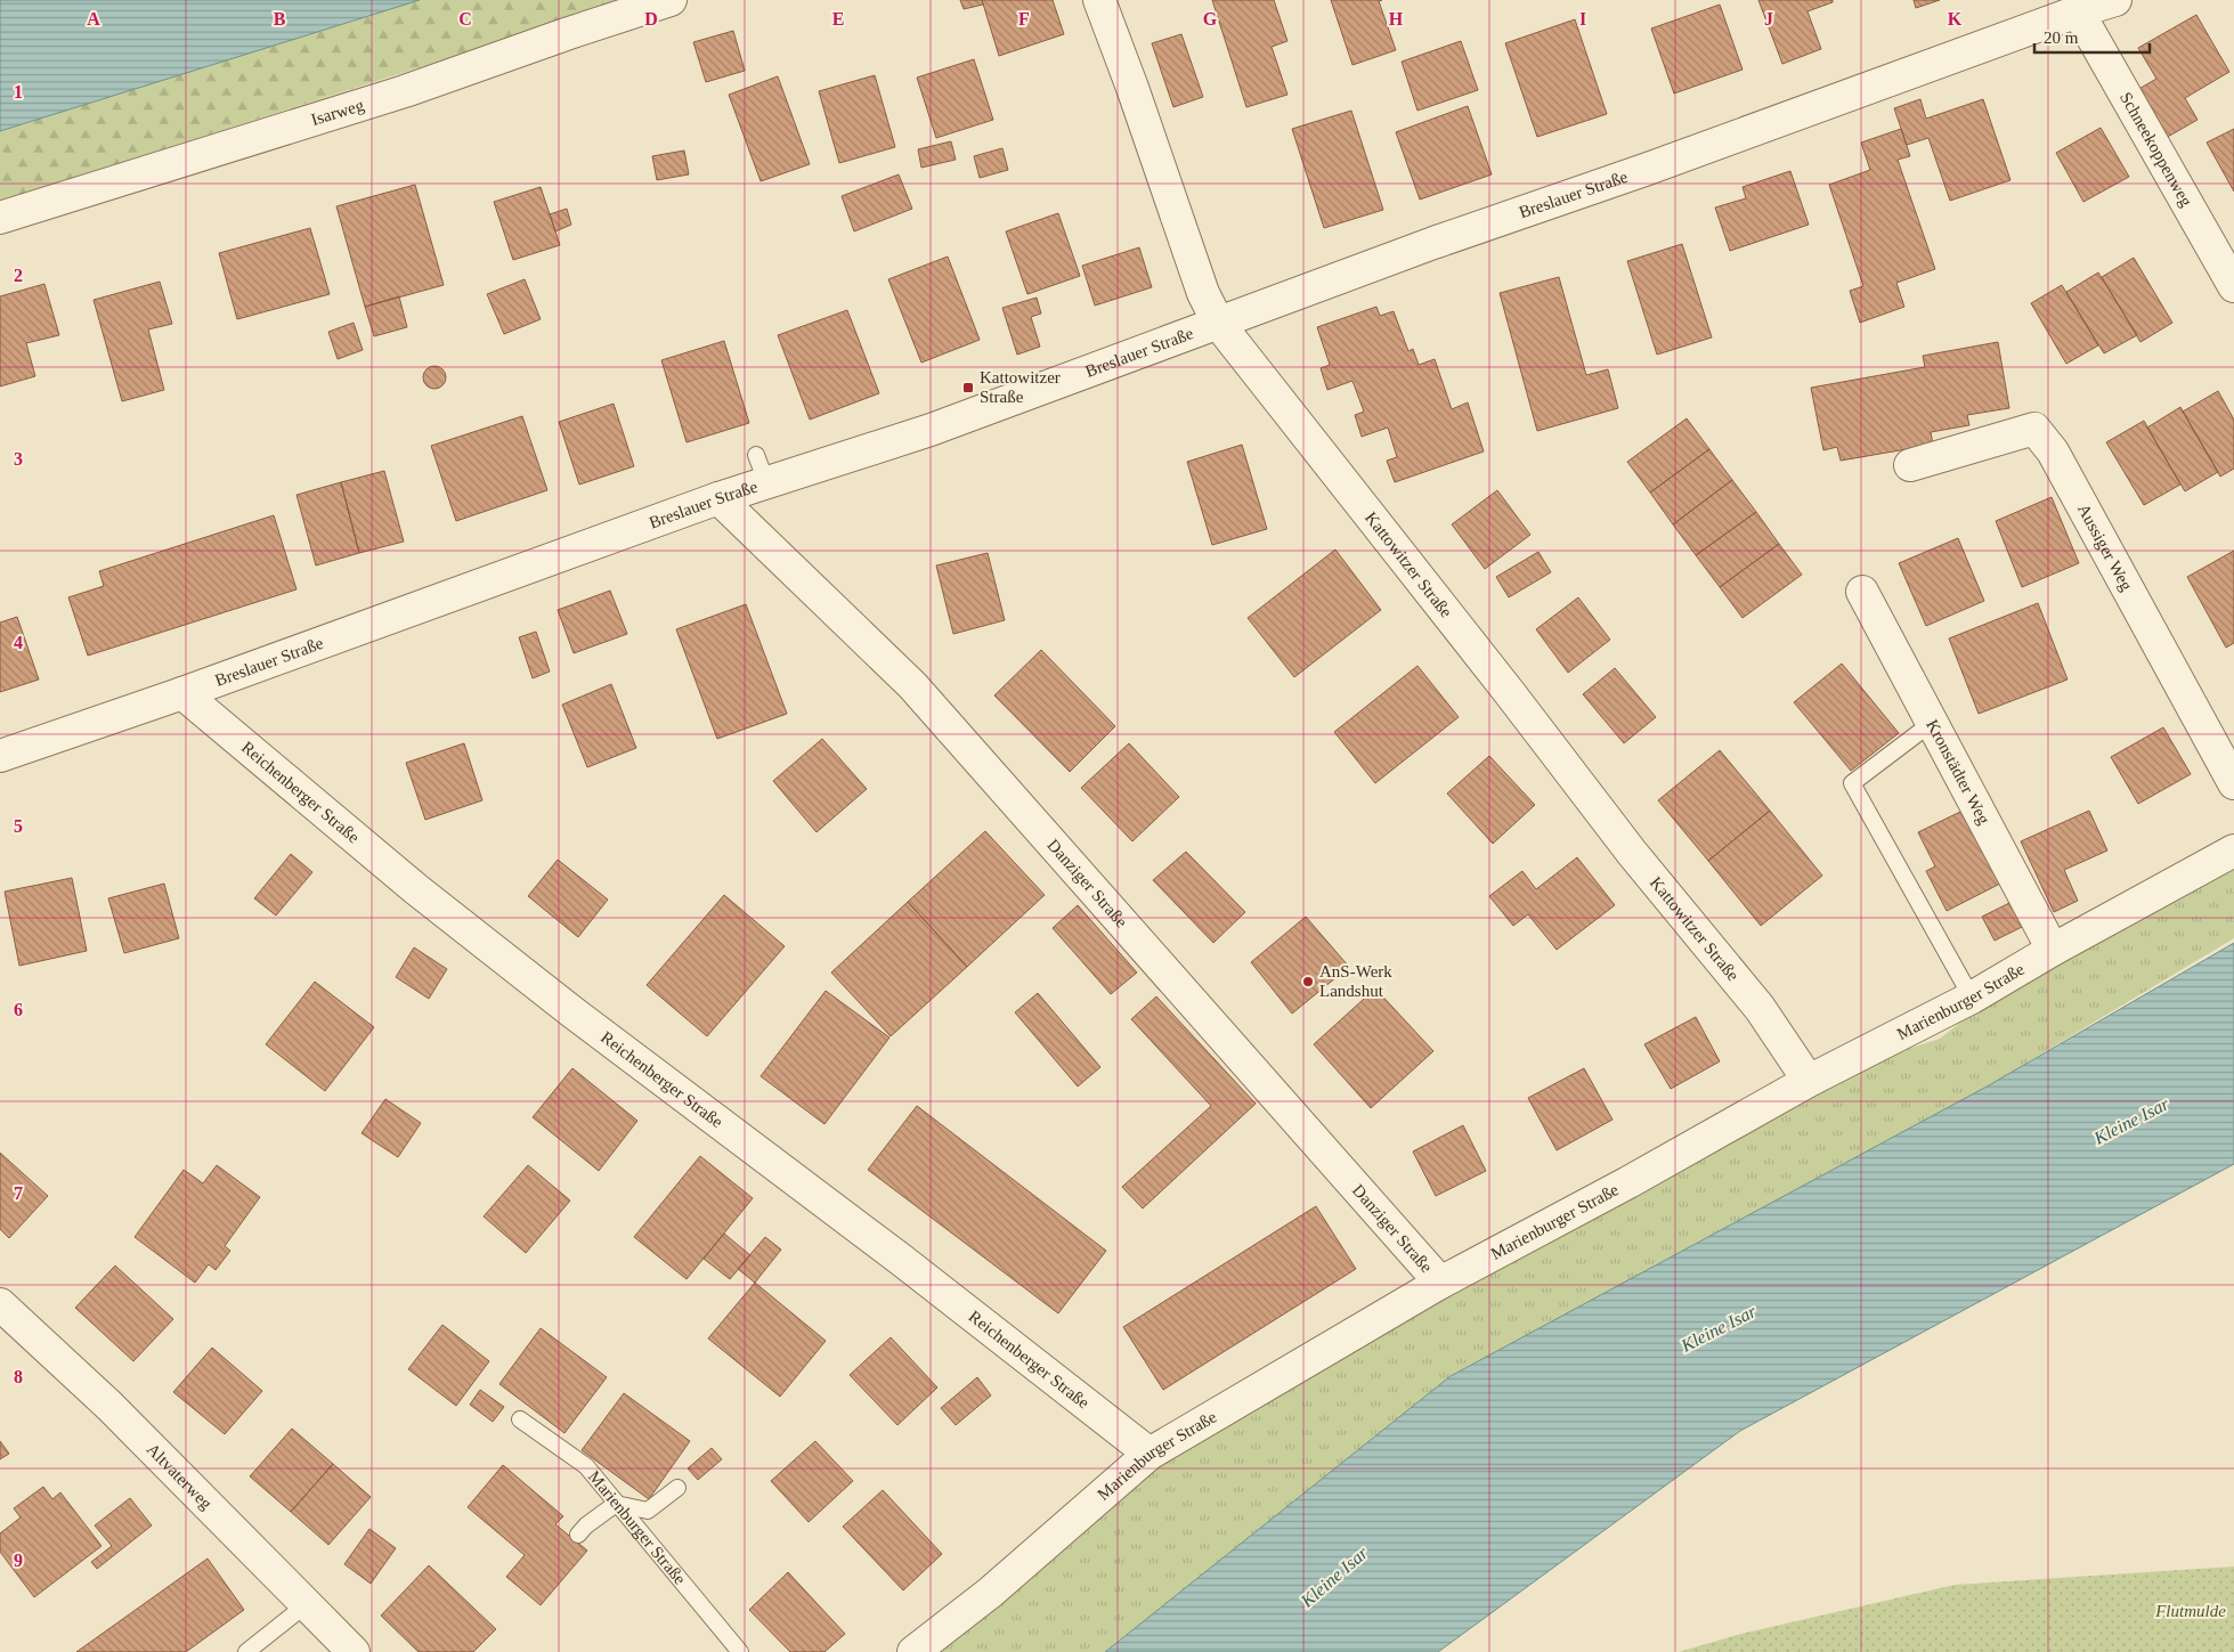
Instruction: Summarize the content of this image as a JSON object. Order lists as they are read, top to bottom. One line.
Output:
{"streets":{"street":["Isarweg","Schneekoppenweg","Breslauer Straße","Aussiger Weg","Kattowitzer Straße","Kronstädter Weg","Reichenberger Straße","Danziger Straße","Marienburger Straße","Altvaterweg"]},"crossings":[["Schneekoppenweg","Breslauer Straße"],["Breslauer Straße","Kattowitzer Straße"],["Breslauer Straße","Reichenberger Straße"],["Breslauer Straße","Danziger Straße"],["Kattowitzer Straße","Marienburger Straße"],["Kronstädter Weg","Marienburger Straße"],["Reichenberger Straße","Marienburger Straße"],["Danziger Straße","Marienburger Straße"]],"water":["Kleine Isar"],"parks":["Flutmulde"],"places":{"transit":["Kattowitzer Straße"],"other":["AnS-Werk Landshut"]},"scale_bar":"20 m","grid":{"columns":["A","B","C","D","E","F","G","H","I","J","K"],"rows":["1","2","3","4","5","6","7","8","9"]}}
